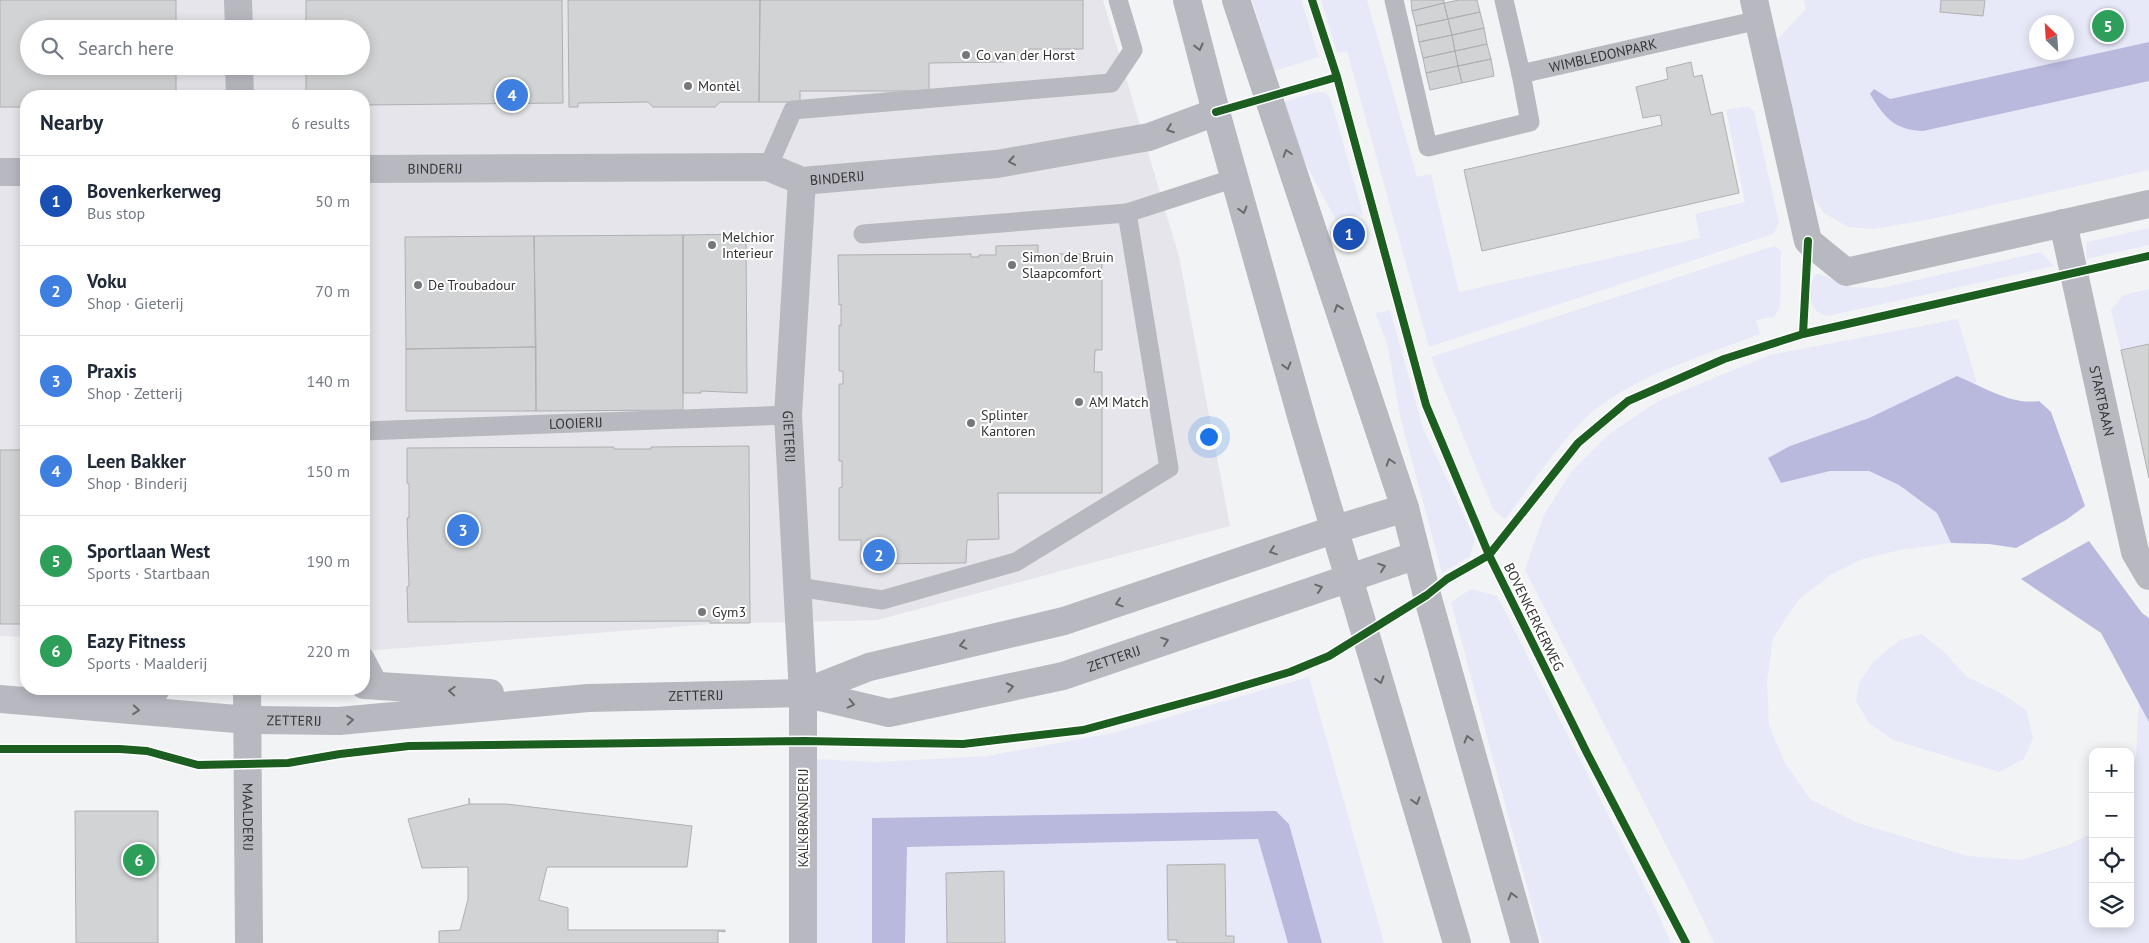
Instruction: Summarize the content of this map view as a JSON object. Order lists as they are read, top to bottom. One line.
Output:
{"streets":{"street":["WIMBLEDONPARK","BINDERIJ","STARTBAAN","GIETERIJ","ZETTERIJ","MAALDERIJ","KALKBRANDERIJ"],"lane":["LOOIERIJ"],"cycle path":["BOVENKERKERWEG"]},"crossings":[["WIMBLEDONPARK","STARTBAAN"],["BINDERIJ","GIETERIJ"],["LOOIERIJ","GIETERIJ"],["GIETERIJ","ZETTERIJ"],["GIETERIJ","KALKBRANDERIJ"],["ZETTERIJ","MAALDERIJ"],["ZETTERIJ","KALKBRANDERIJ"]],"one_way":["BINDERIJ"],"places":["Co van der Horst","Montèl","Melchior Interieur","Simon de Bruin Slaapcomfort","De Troubadour","AM Match","Splinter Kantoren","Gym3"],"north":"top left","page":{"pins":["5","4","1","3","2","6"],"search":"Search here","heading":["Nearby","6 results"],"list":[{"mark":"1","name":"Bovenkerkerweg","note":"Bus stop","value":"50 m"},{"mark":"2","name":"Voku","note":"Shop · Gieterij","value":"70 m"},{"mark":"3","name":"Praxis","note":"Shop · Zetterij","value":"140 m"},{"mark":"4","name":"Leen Bakker","note":"Shop · Binderij","value":"150 m"},{"mark":"5","name":"Sportlaan West","note":"Sports · Startbaan","value":"190 m"},{"mark":"6","name":"Eazy Fitness","note":"Sports · Maalderij","value":"220 m"}],"map_buttons":["+","−"]}}
